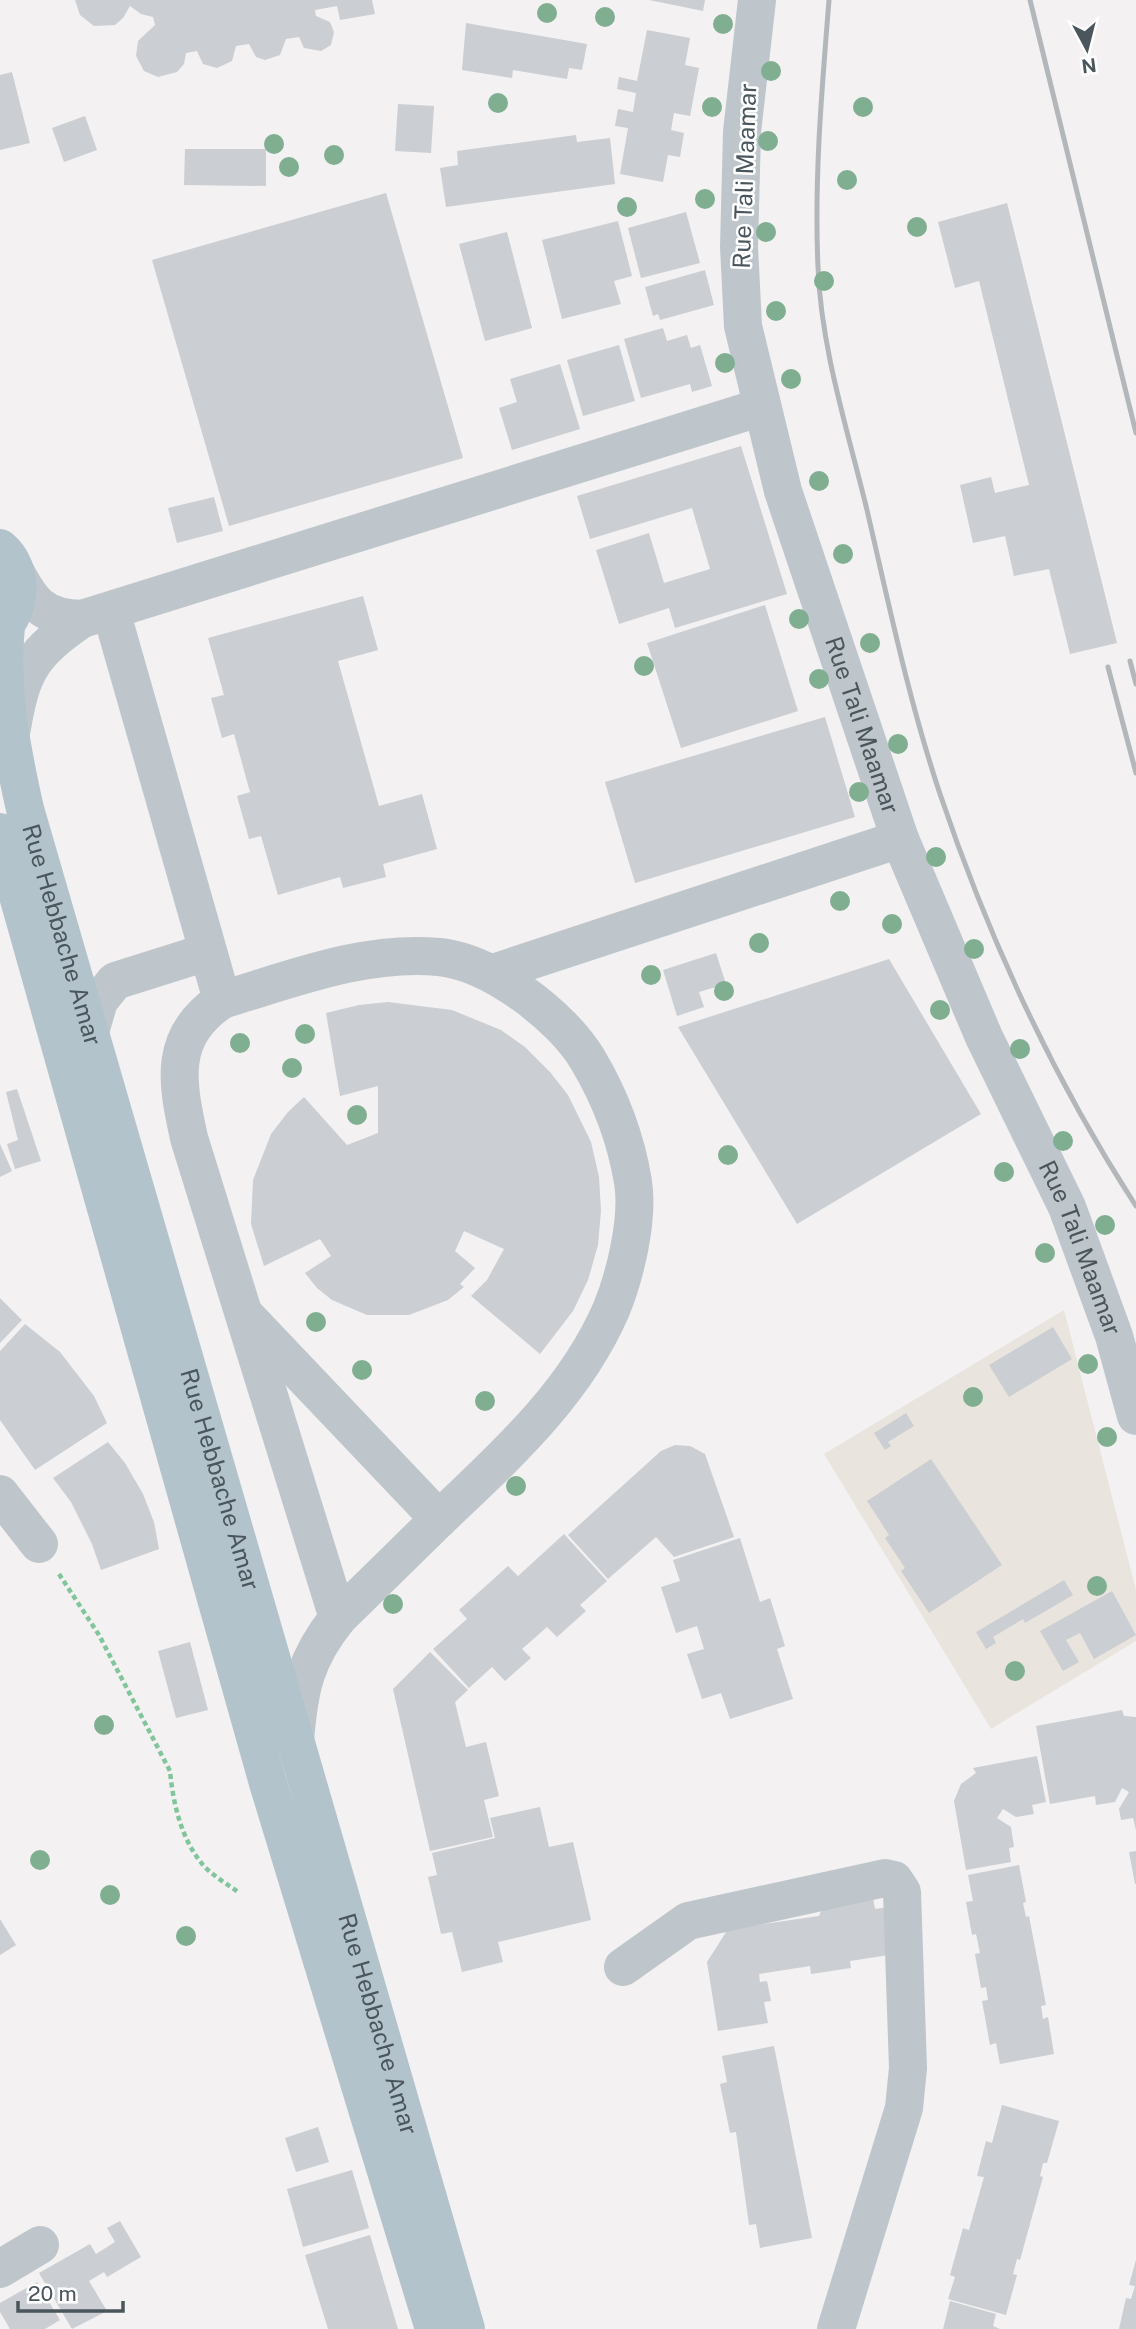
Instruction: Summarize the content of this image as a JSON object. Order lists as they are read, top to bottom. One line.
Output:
{"streets":{"main road":["Rue Hebbache Amar"],"street":["Rue Tali Maamar"]},"scale_bar":"20 m","north":"bottom"}
